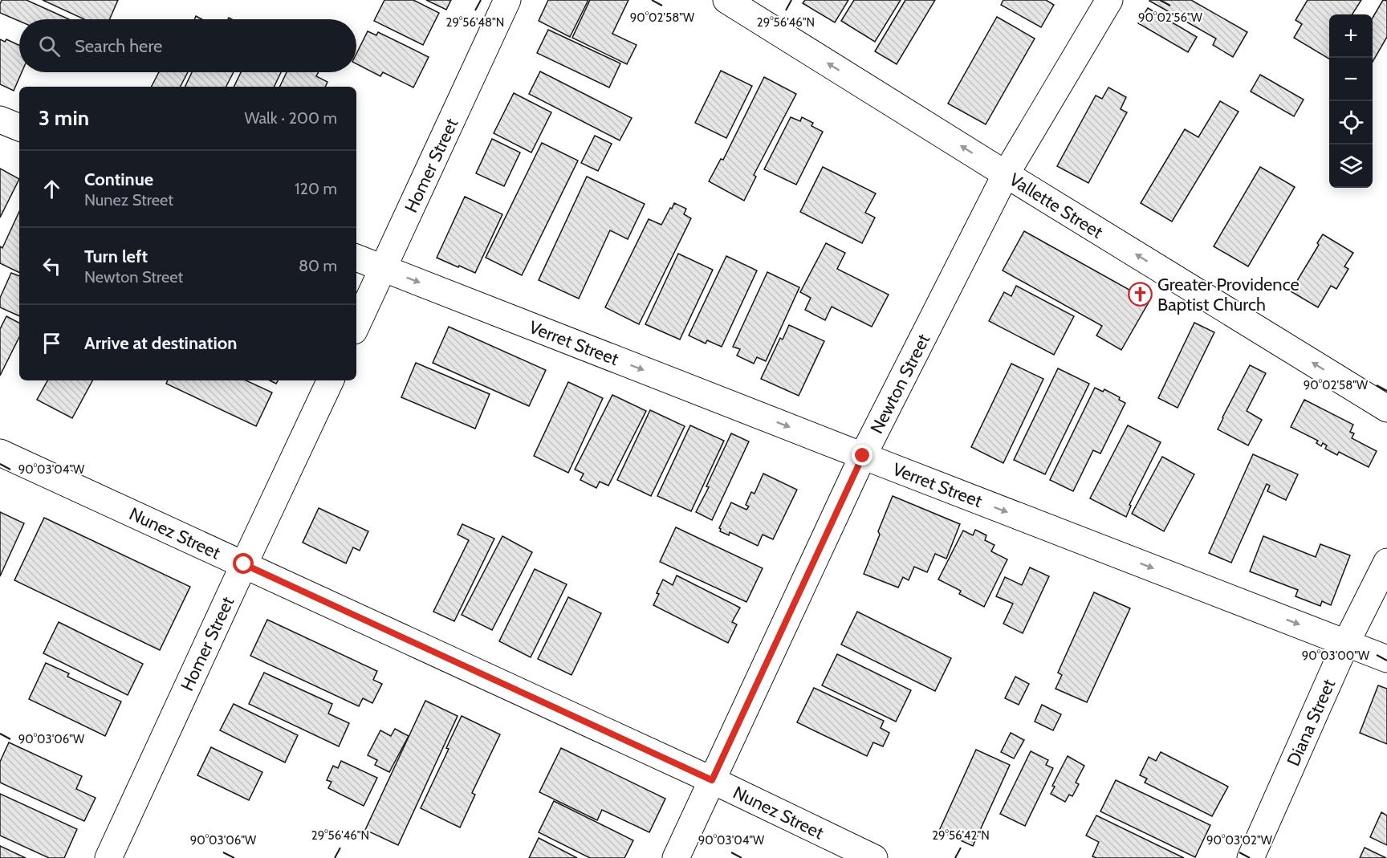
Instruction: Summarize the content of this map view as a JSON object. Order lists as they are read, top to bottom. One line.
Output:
{"streets":{"street":["Homer Street","Vallette Street","Verret Street","Newton Street","Nunez Street","Diana Street"]},"crossings":[["Homer Street","Verret Street"],["Homer Street","Nunez Street"],["Vallette Street","Newton Street"],["Verret Street","Newton Street"],["Verret Street","Diana Street"],["Newton Street","Nunez Street"]],"one_way":["Vallette Street","Verret Street"],"places":{"church":["Greater Providence Baptist Church"]},"page":{"map_buttons":["+","−"],"search":"Search here","heading":["3 min","Walk · 200 m"],"list":[["Continue","Nunez Street","120 m"],["Turn left","Newton Street","80 m"],"Arrive at destination"]},"coordinates":["90°02'58\"W","90°02'56\"W","29°56'48\"N","29°56'46\"N","90°03'04\"W","90°03'00\"W","90°03'06\"W","29°56'42\"N","90°03'02\"W"]}
